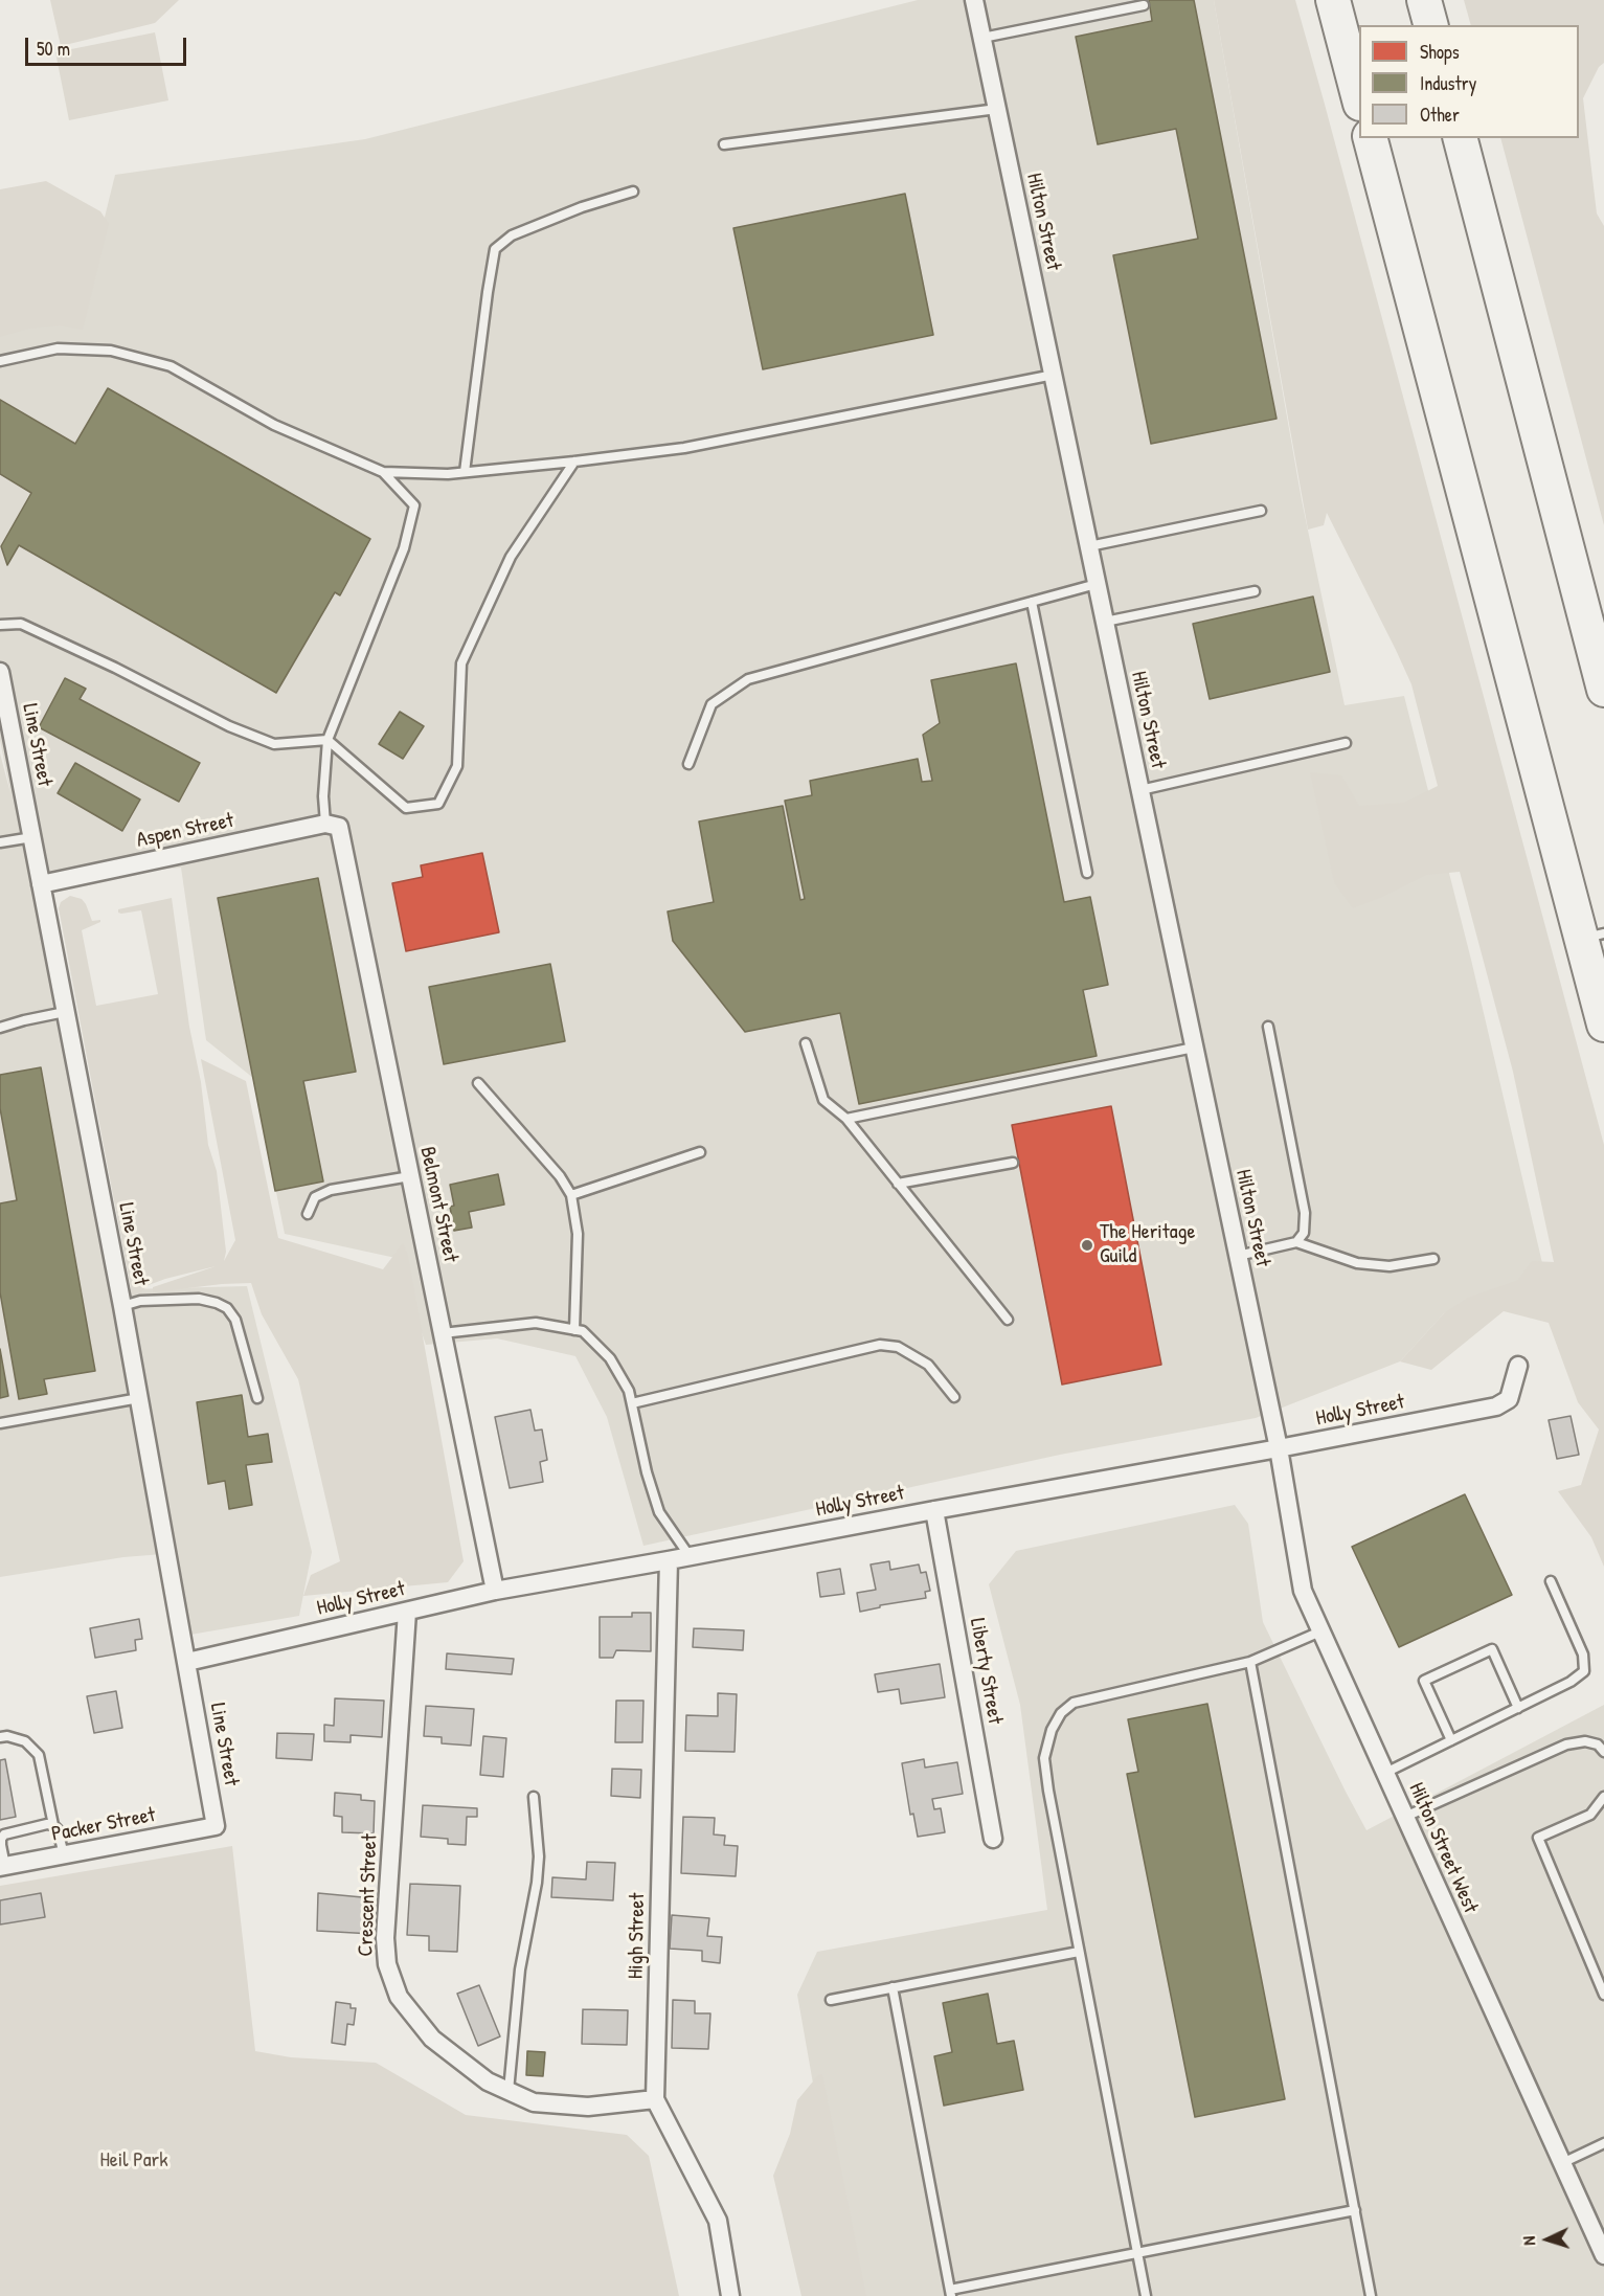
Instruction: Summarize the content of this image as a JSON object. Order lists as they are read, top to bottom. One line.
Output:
{"streets":{"street":["Hilton Street","Line Street","Aspen Street","Belmont Street","Holly Street","Liberty Street","Packer Street","Hilton Street West","Crescent Street","High Street"]},"crossings":[["Hilton Street","Holly Street"],["Hilton Street","Hilton Street West"],["Line Street","Aspen Street"],["Line Street","Holly Street"],["Line Street","Packer Street"],["Aspen Street","Belmont Street"],["Belmont Street","Holly Street"],["Holly Street","Liberty Street"],["Holly Street","Hilton Street West"],["Holly Street","Crescent Street"],["Holly Street","High Street"],["Crescent Street","High Street"]],"parks":["Heil Park"],"places":["The Heritage Guild"],"legend":["Shops","Industry","Other"],"scale_bar":"50 m","north":"left"}
